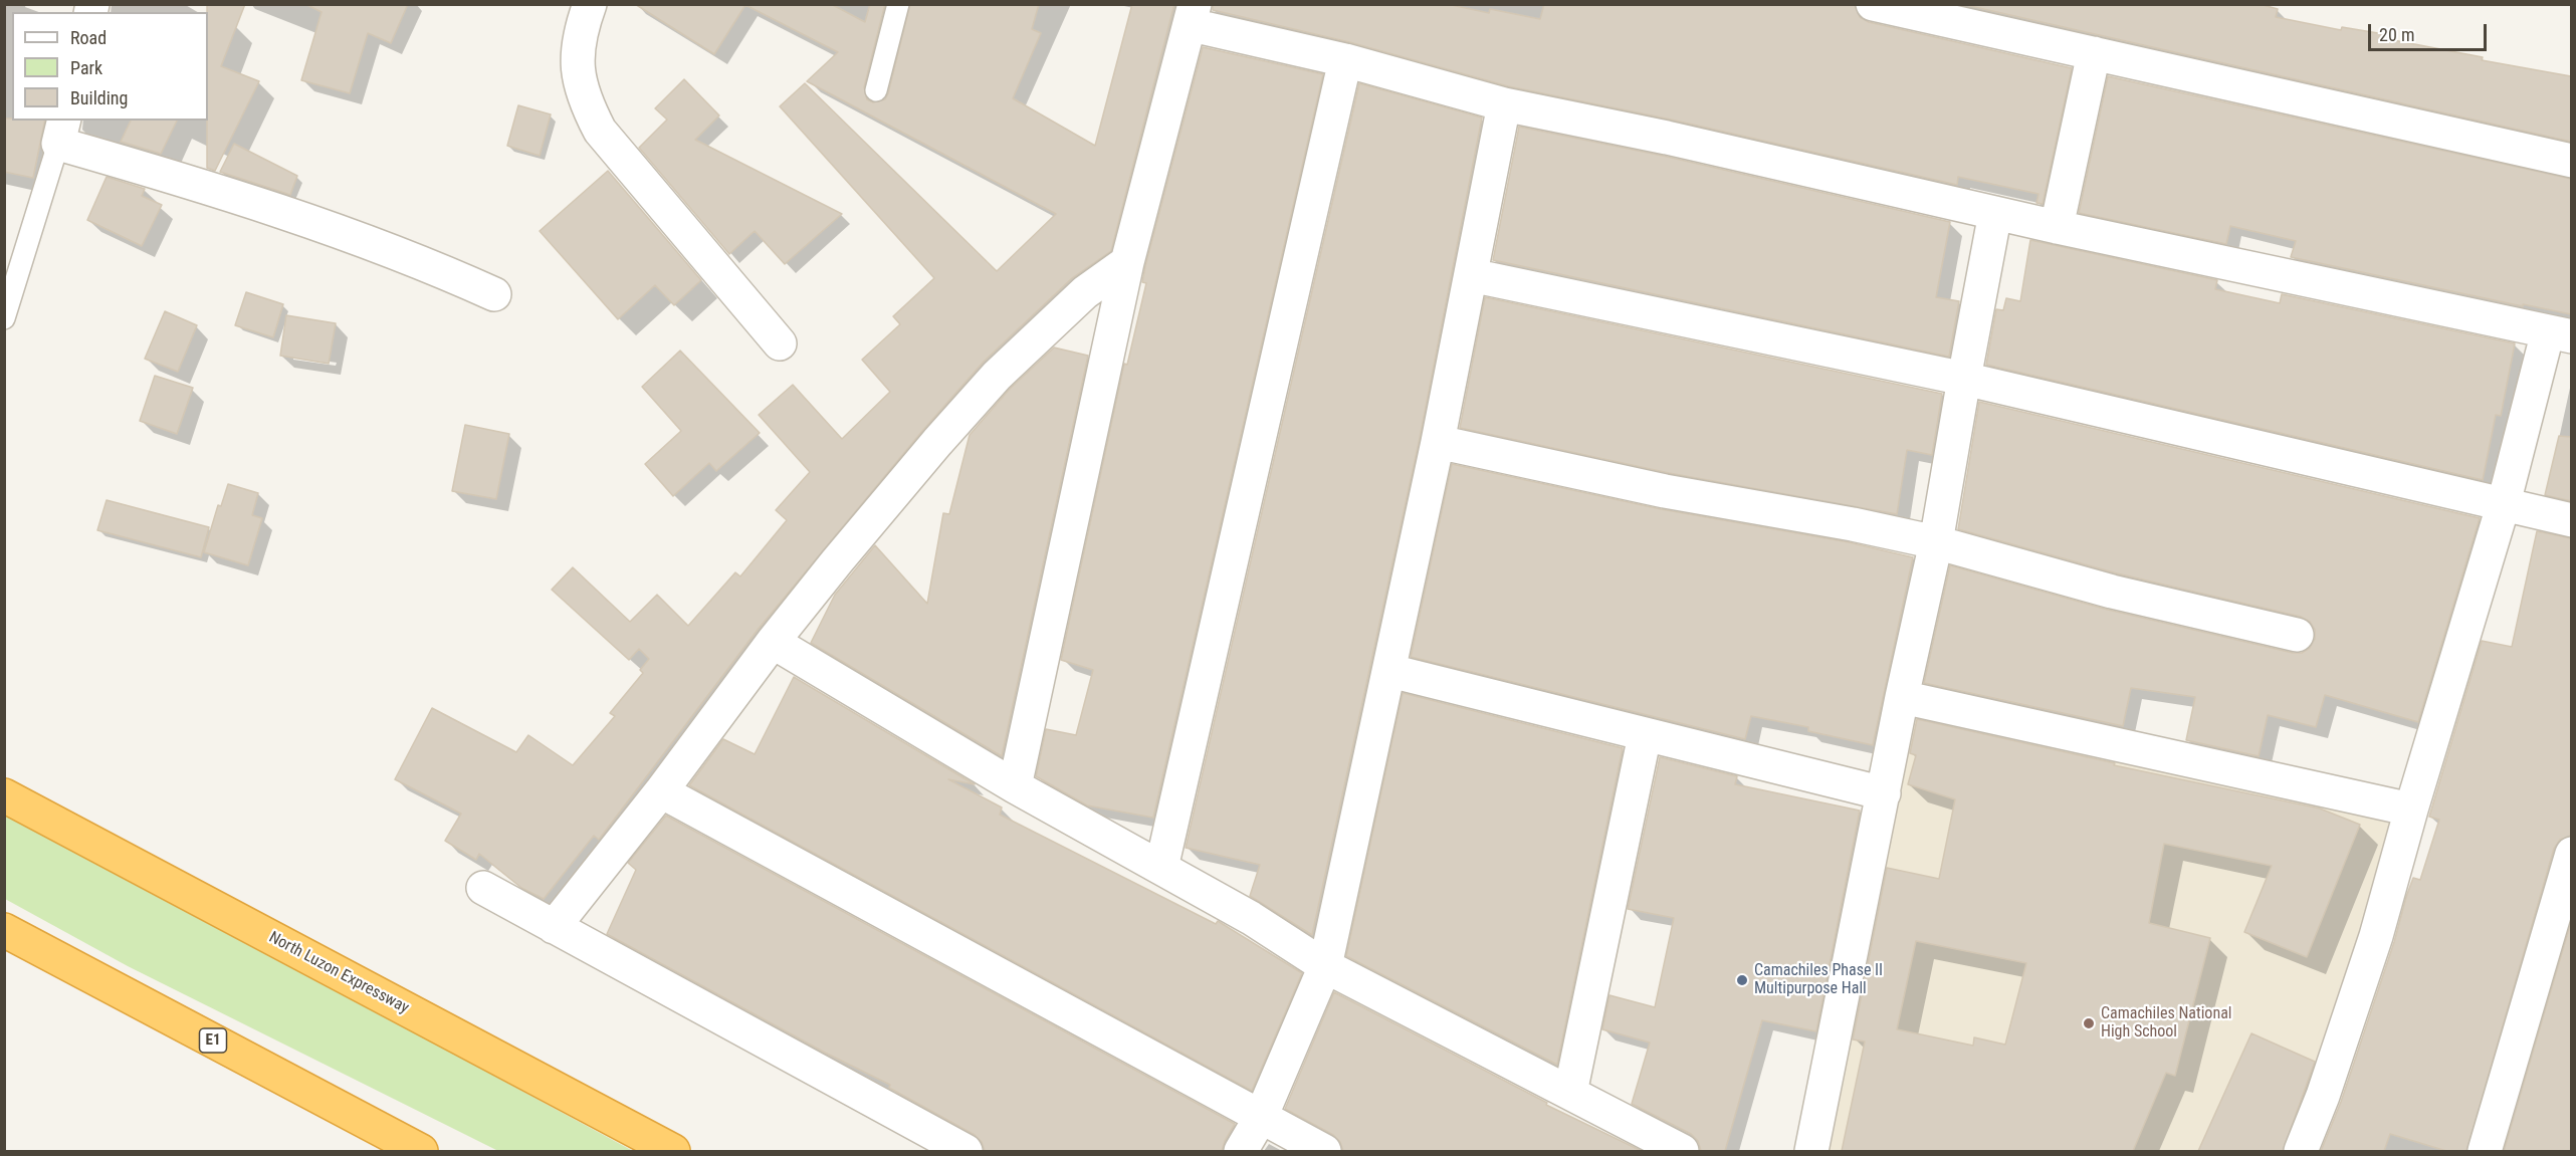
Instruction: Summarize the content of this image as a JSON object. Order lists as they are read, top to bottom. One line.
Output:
{"streets":{"highway":["North Luzon Expressway","E1"]},"places":["Camachiles Phase II Multipurpose Hall","Camachiles National High School"],"legend":["Road","Park","Building"],"scale_bar":"20 m"}
